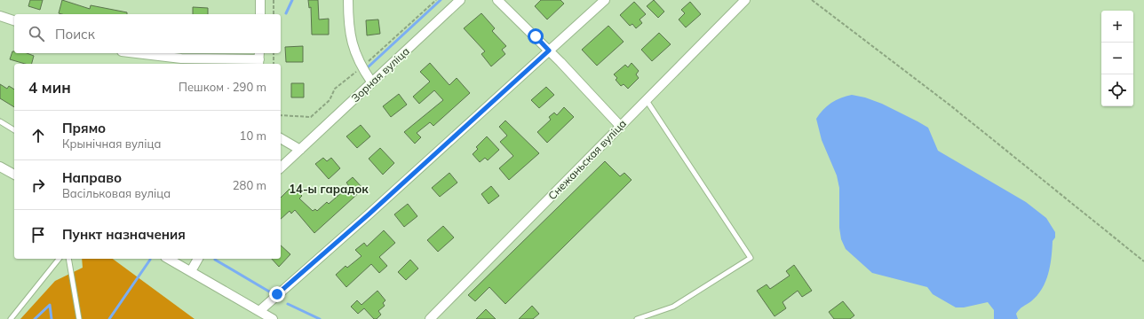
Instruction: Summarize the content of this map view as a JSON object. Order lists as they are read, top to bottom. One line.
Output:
{"streets":{"street":["Зорная вуліца","Снежаньская вуліца"]},"districts":["14-ы гарадок"],"page":{"map_buttons":["+","−"],"search":"Поиск","heading":["4 мин","Пешком · 290 m"],"list":[["Прямо","Крынічная вуліца","10 m"],["Направо","Васільковая вуліца","280 m"],"Пункт назначения"]}}
